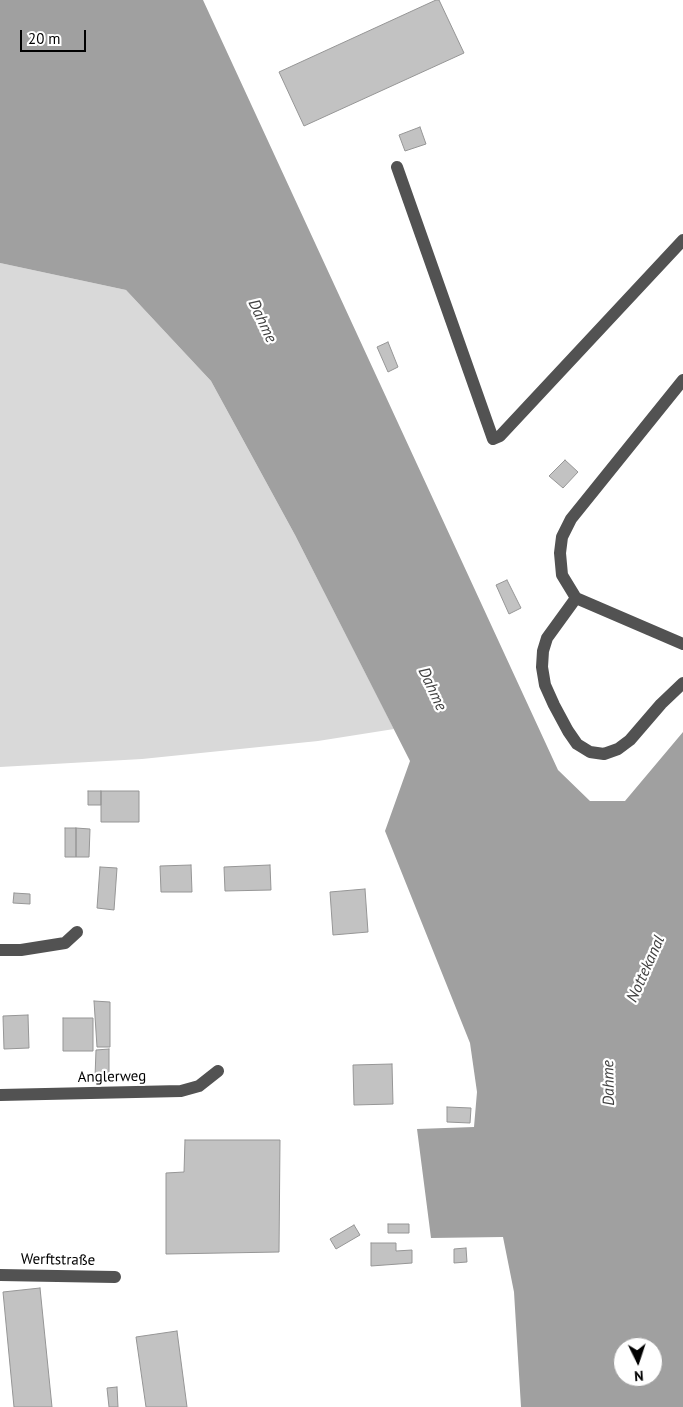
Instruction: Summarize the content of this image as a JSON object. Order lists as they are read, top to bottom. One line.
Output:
{"streets":{"street":["Anglerweg","Werftstraße"]},"water":["Dahme","Nottekanal"],"scale_bar":"20 m","north":"bottom"}
